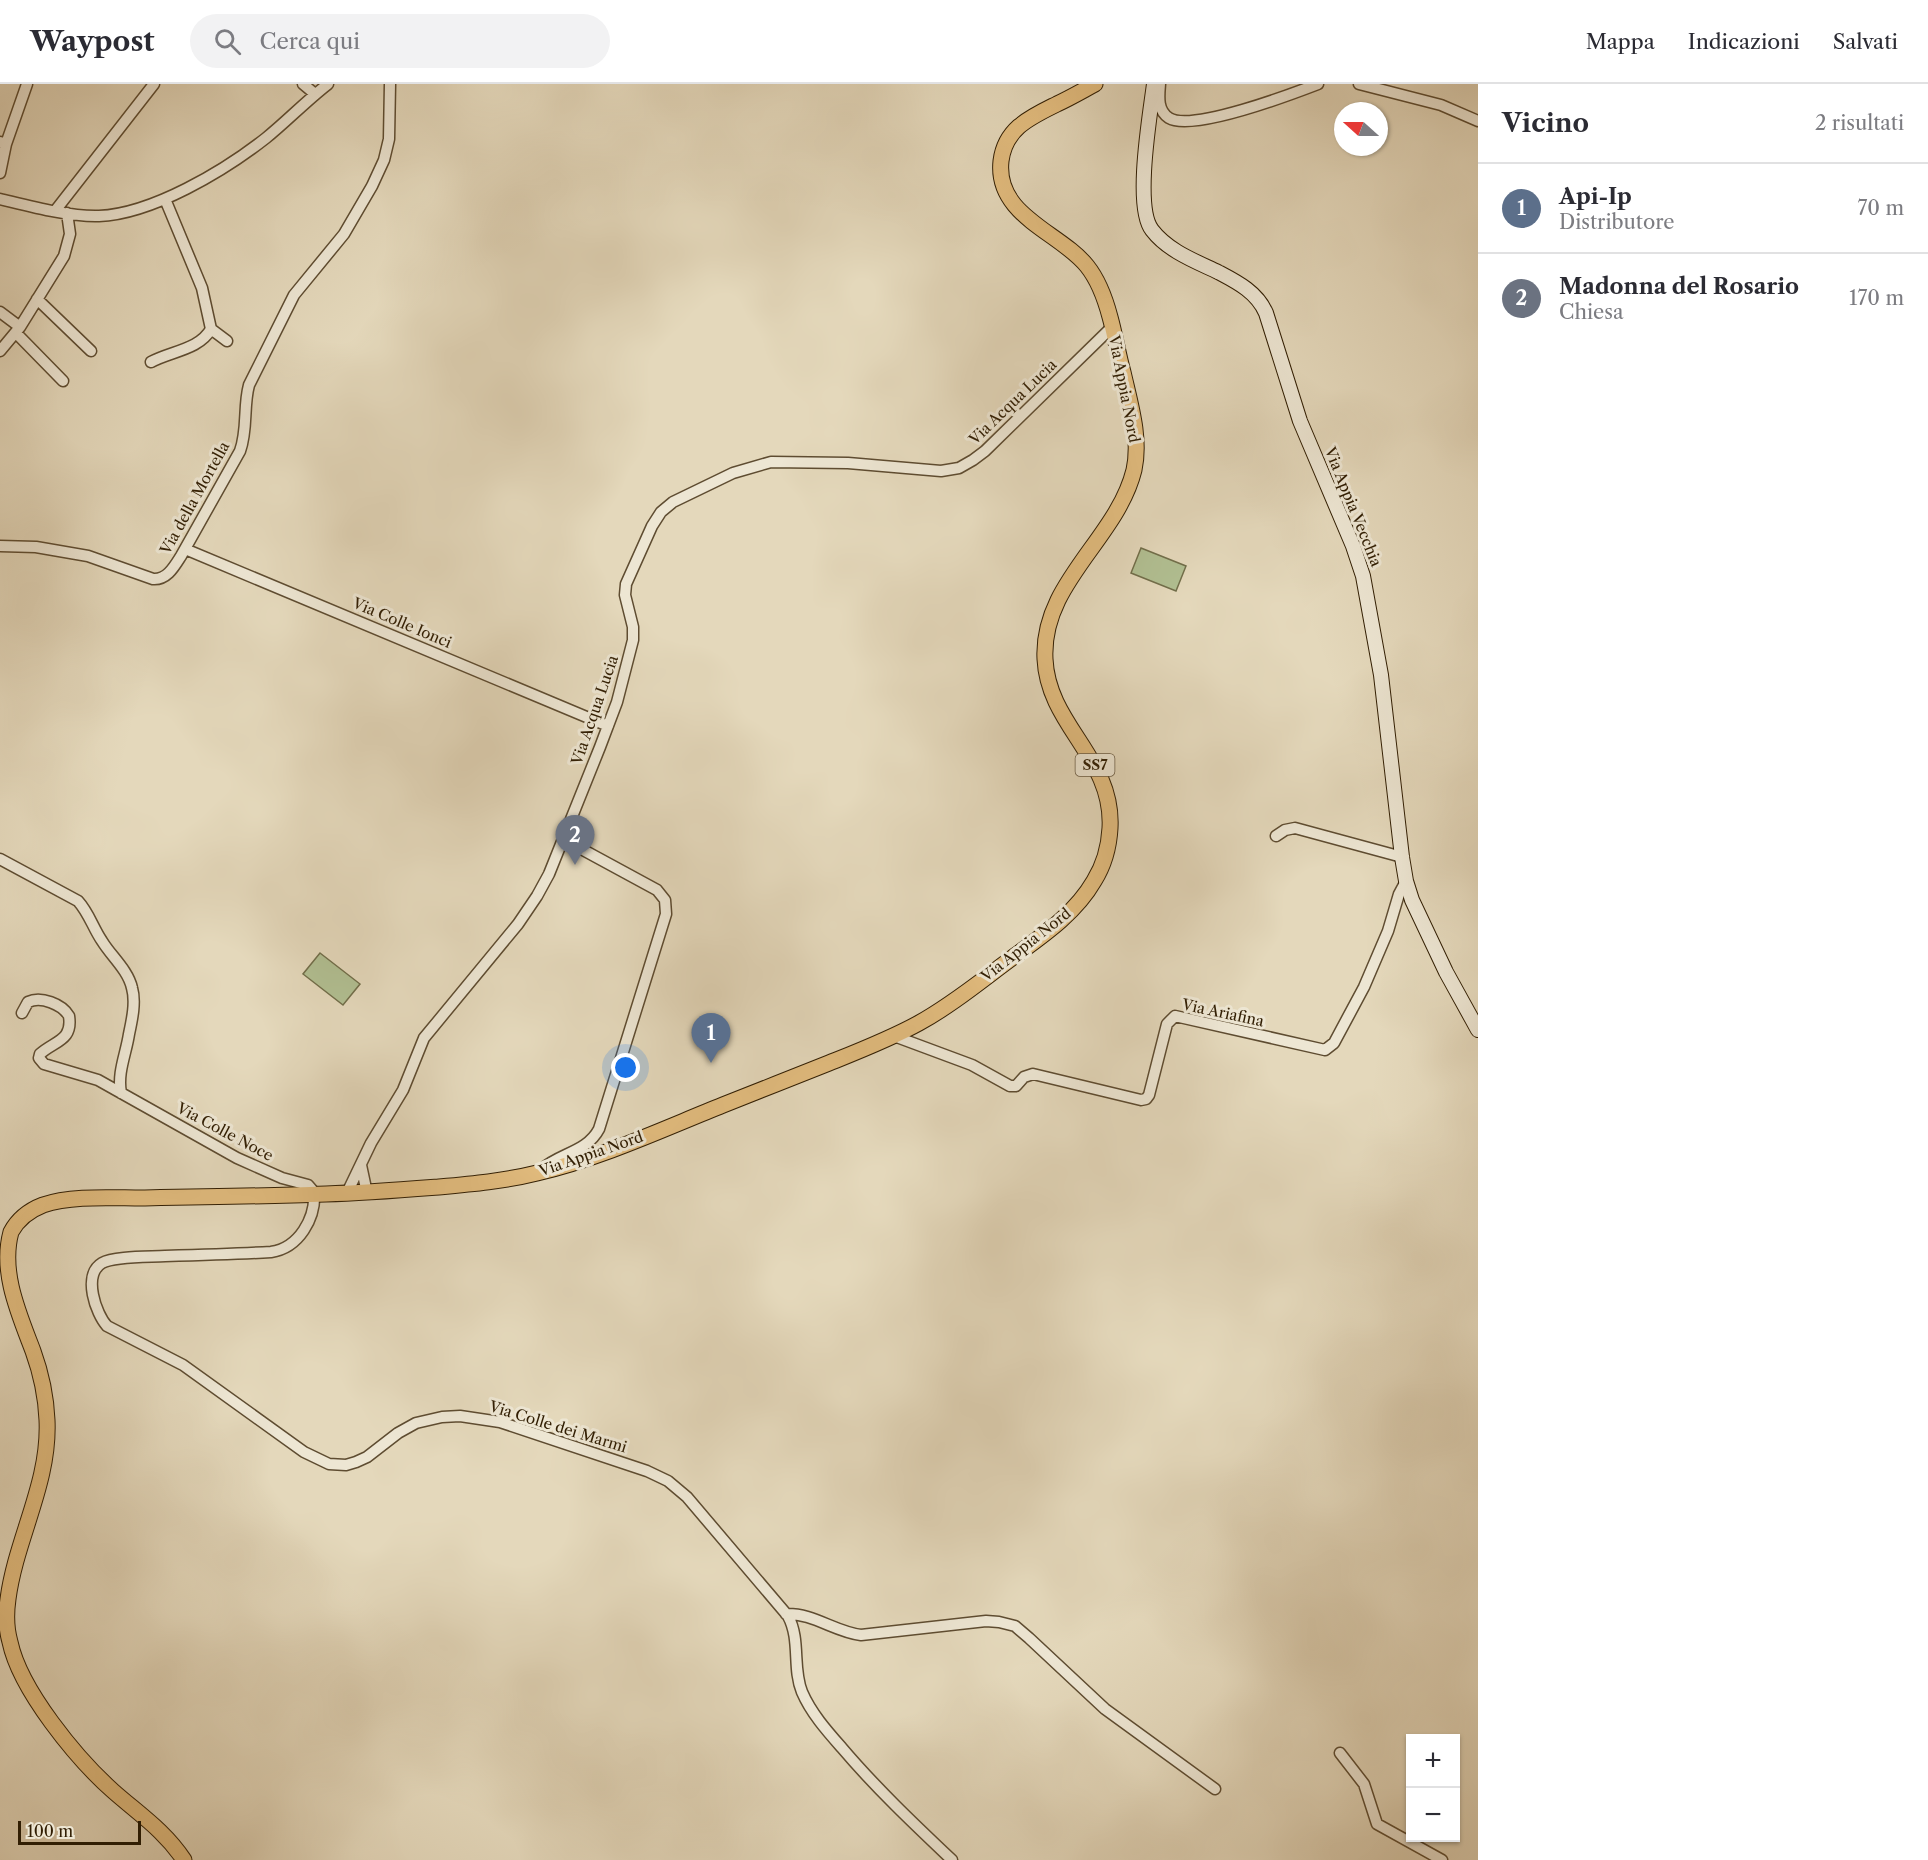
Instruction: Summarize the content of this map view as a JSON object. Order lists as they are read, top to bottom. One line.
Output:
{"streets":{"main road":["Via Appia Nord","Via Appia Vecchia","SS7"],"street":["Via Acqua Lucia","Via della Mortella","Via Colle Ionci","Via Ariafina","Via Colle Noce","Via Colle dei Marmi"]},"crossings":[["Via Appia Nord","Via Acqua Lucia"],["Via Appia Nord","SS7"],["Via Appia Nord","Via Ariafina"],["Via Acqua Lucia","Via Colle Ionci"],["Via Acqua Lucia","SS7"],["Via della Mortella","Via Colle Ionci"],["Via Appia Vecchia","Via Ariafina"],["SS7","Via Colle Noce"],["SS7","Via Colle dei Marmi"],["Via Colle Noce","Via Colle dei Marmi"]],"scale_bar":"100 m","north":"left","page":{"header":"Waypost","search":"Cerca qui","nav":["Mappa","Indicazioni","Salvati"],"heading":["Vicino","2 risultati"],"list":[{"mark":"1","name":"Api-Ip","note":"Distributore","value":"70 m"},{"mark":"2","name":"Madonna del Rosario","note":"Chiesa","value":"170 m"}],"pins":["2","1"],"map_buttons":["+","−"],"scale":"100 m"}}
